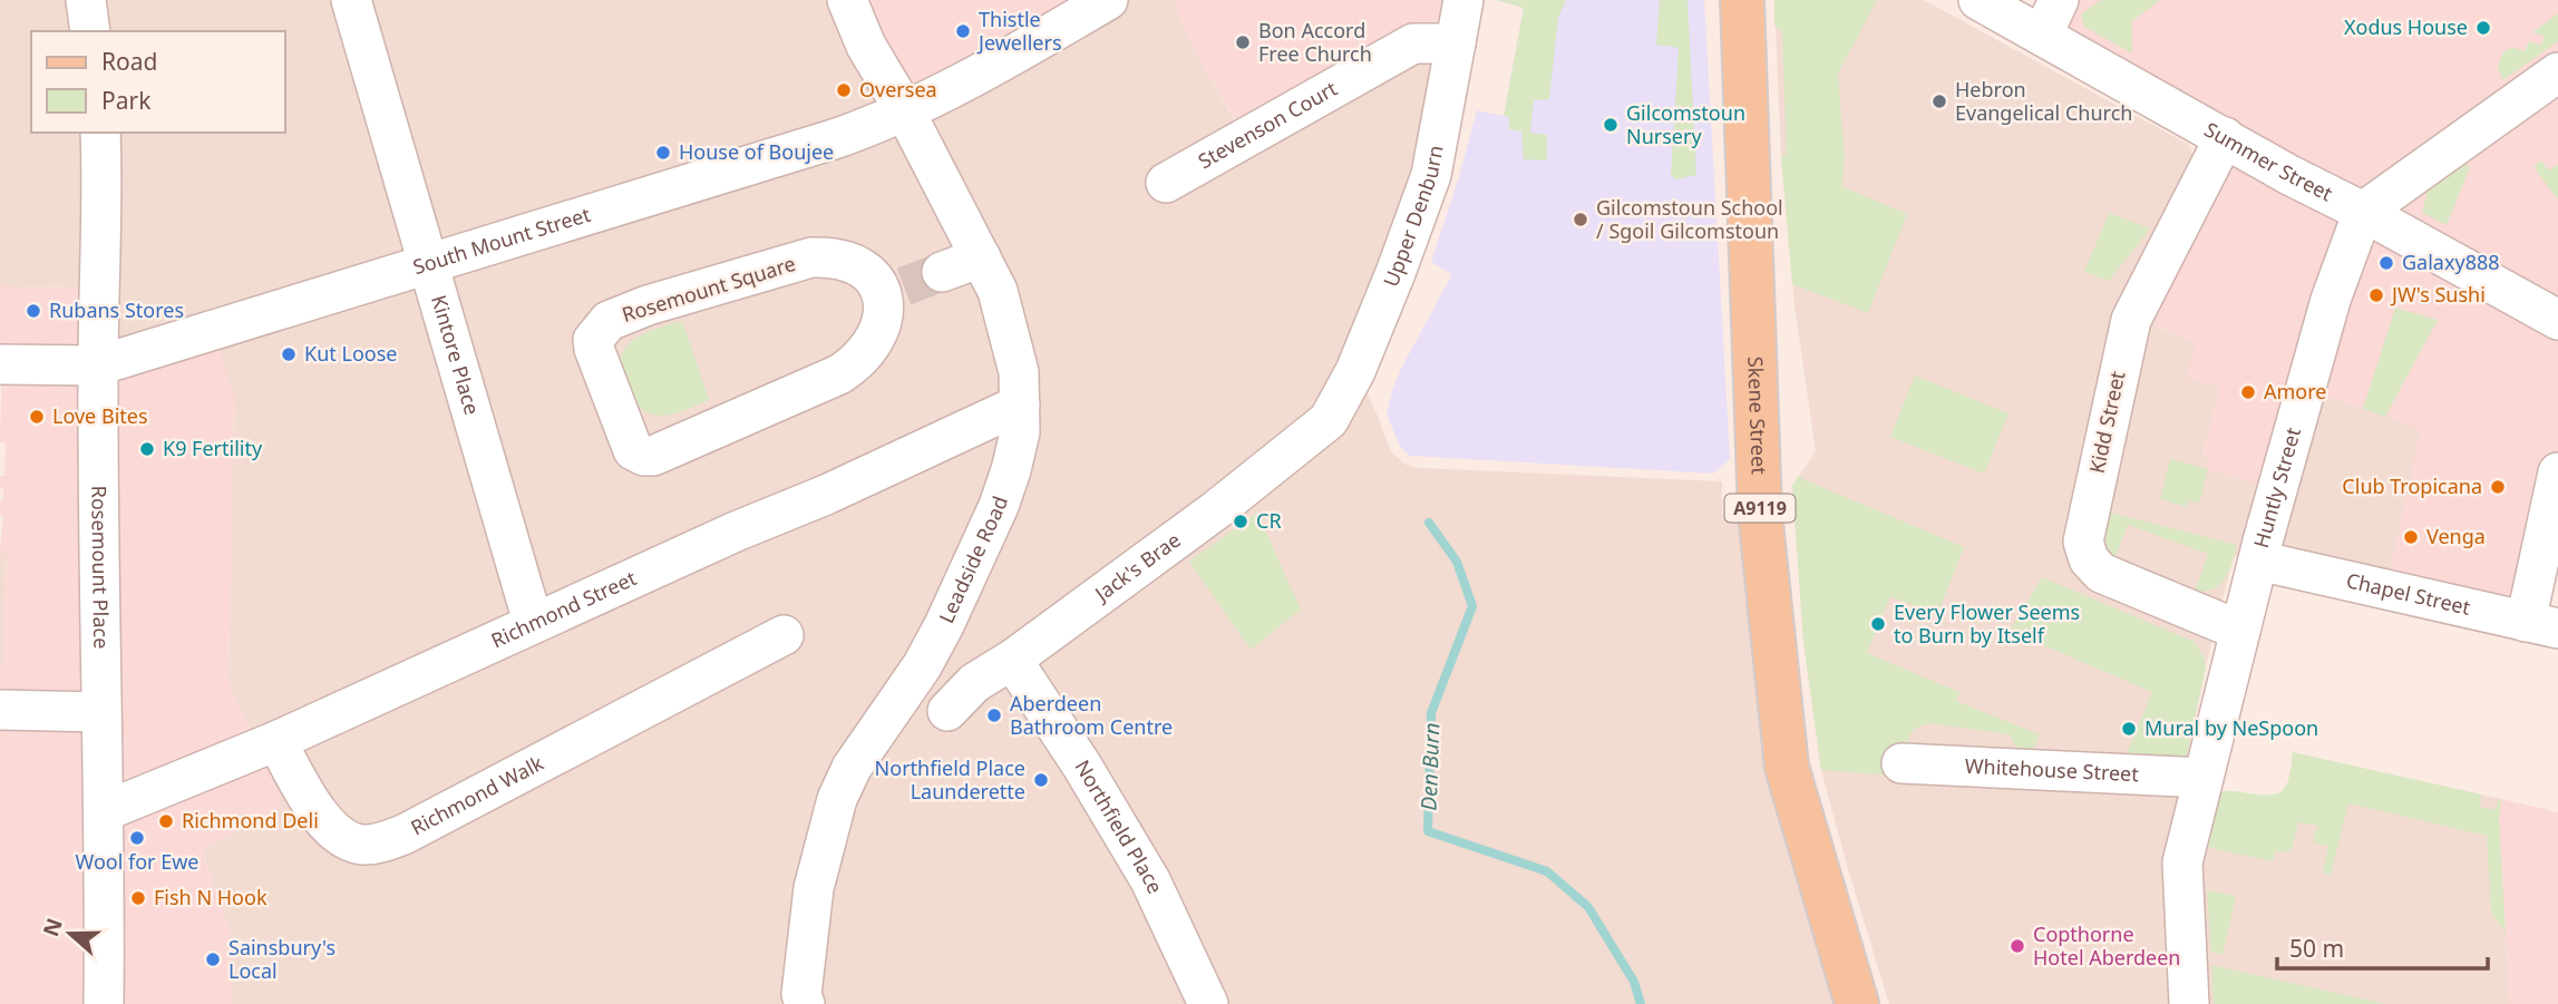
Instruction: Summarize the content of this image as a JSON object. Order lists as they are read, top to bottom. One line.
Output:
{"streets":{"main road":["Skene Street","A9119"],"street":["Stevenson Court","Summer Street","Upper Denburn","South Mount Street","Rosemount Square","Kintore Place","Kidd Street","Huntly Street","Leadside Road","Rosemount Place","Jack's Brae","Chapel Street","Richmond Street","Whitehouse Street","Richmond Walk","Northfield Place"]},"crossings":[["Stevenson Court","Upper Denburn"],["Summer Street","Kidd Street"],["Summer Street","Huntly Street"],["Upper Denburn","Jack's Brae"],["South Mount Street","Kintore Place"],["South Mount Street","Leadside Road"],["South Mount Street","Rosemount Place"],["Kintore Place","Richmond Street"],["Kidd Street","Huntly Street"],["Huntly Street","Chapel Street"],["Huntly Street","Whitehouse Street"],["Leadside Road","Richmond Street"],["Rosemount Place","Richmond Street"],["Jack's Brae","Northfield Place"],["Richmond Street","Richmond Walk"]],"water":["Den Burn"],"places":["Xodus House","Thistle Jewellers","Bon Accord Free Church","Oversea","Hebron Evangelical Church","Gilcomstoun Nursery","House of Boujee","Gilcomstoun School / Sgoil Gilcomstoun","Galaxy888","JW's Sushi","Rubans Stores","Kut Loose","Amore","Love Bites","K9 Fertility","Club Tropicana","CR","Venga","Every Flower Seems to Burn by Itself","Aberdeen Bathroom Centre","Mural by NeSpoon","Northfield Place Launderette","Richmond Deli","Wool for Ewe","Fish N Hook","Copthorne Hotel Aberdeen","Sainsbury's Local"],"legend":["Road","Park"],"scale_bar":"50 m","north":"left"}
